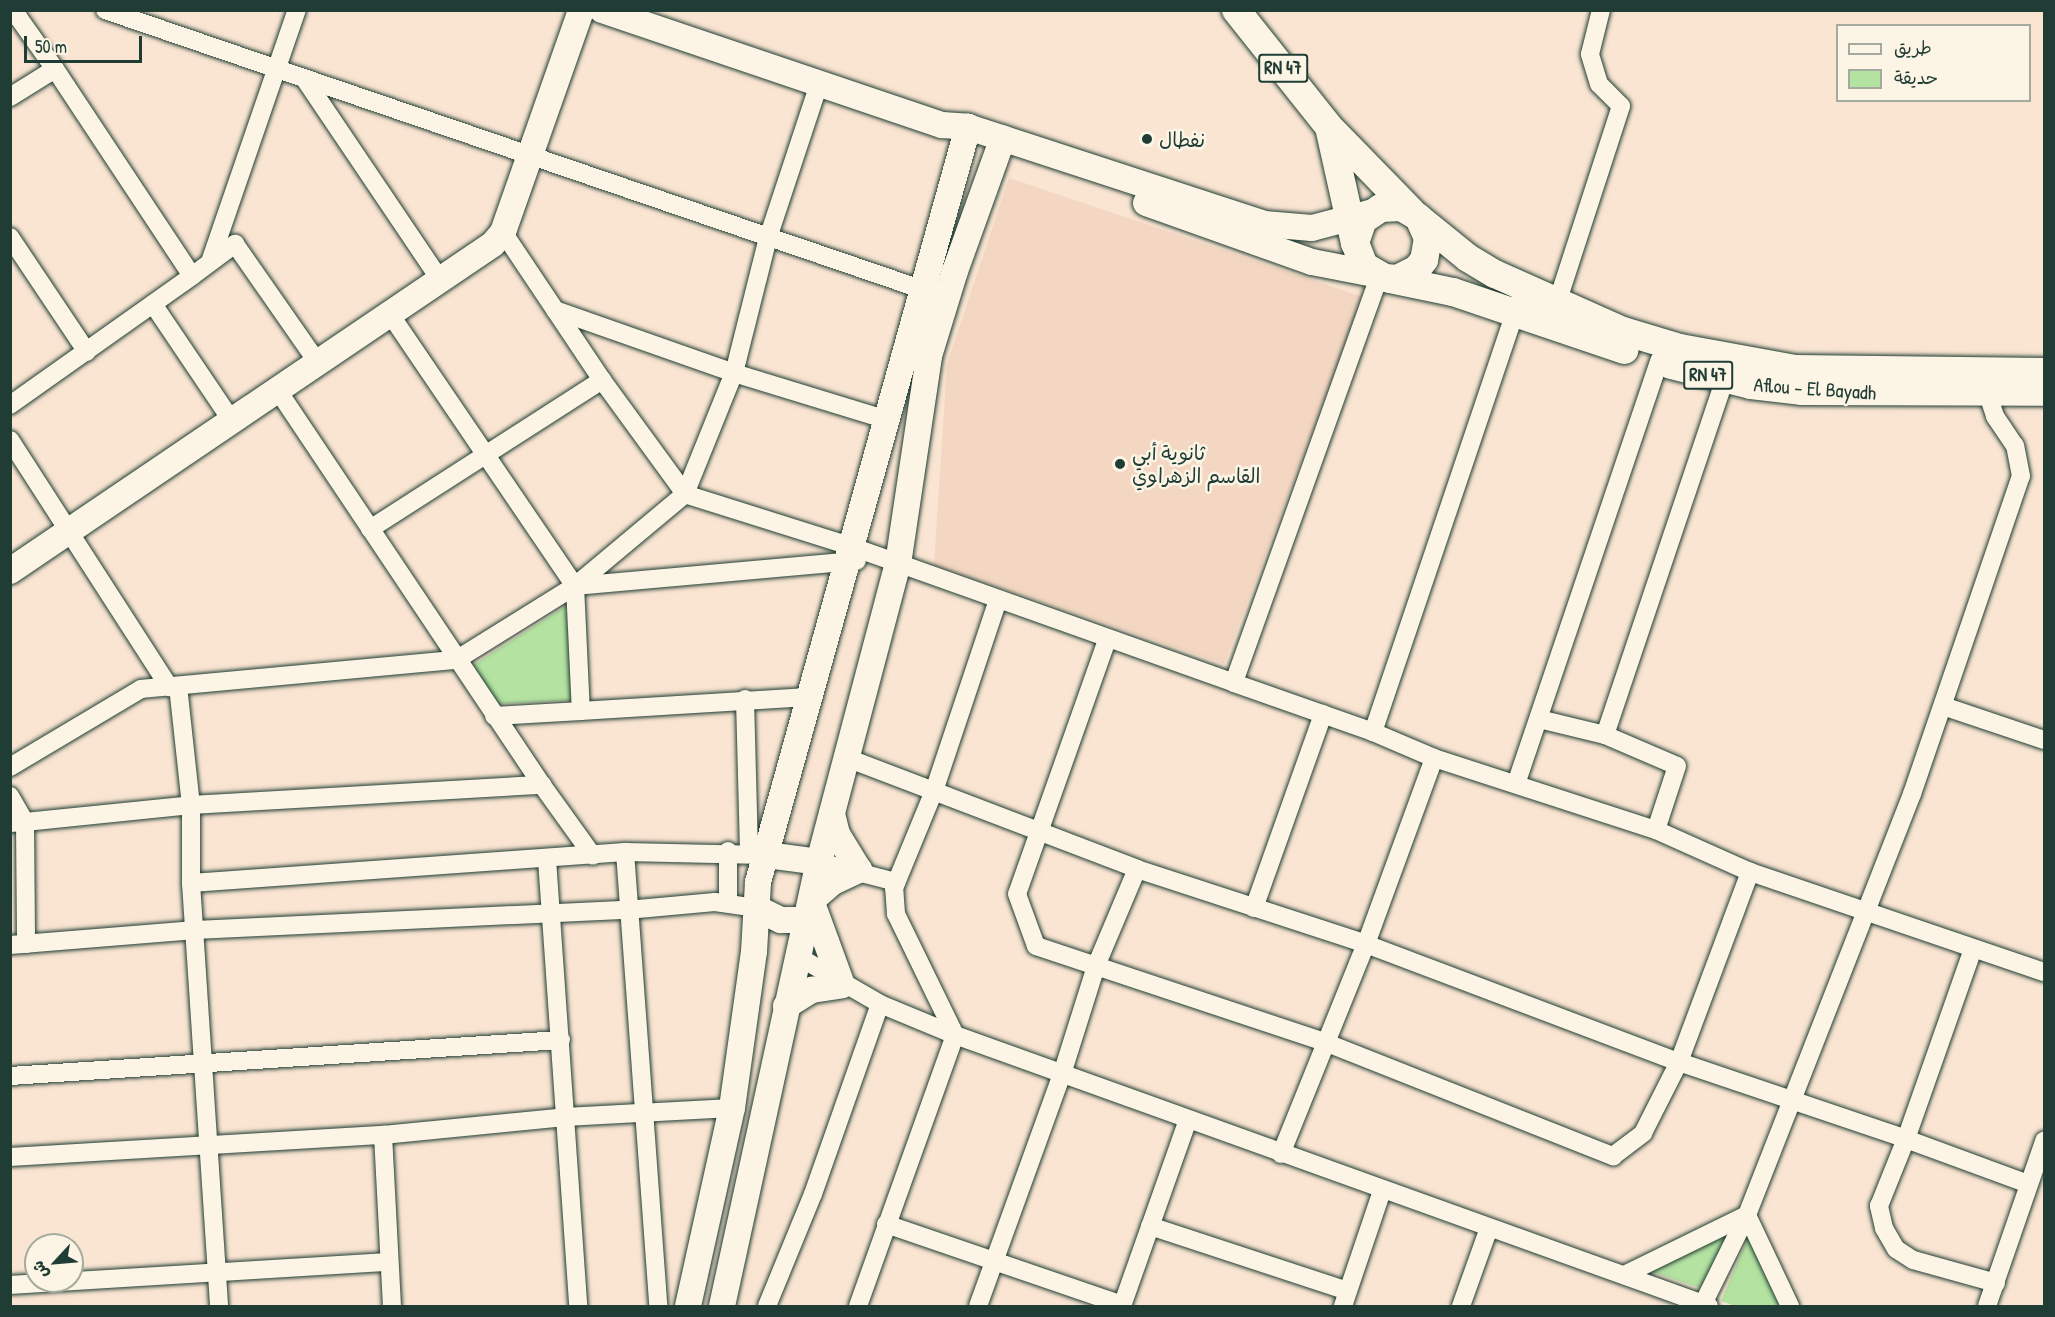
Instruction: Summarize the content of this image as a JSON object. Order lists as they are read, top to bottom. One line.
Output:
{"streets":{"main road":["RN 47","Aflou - El Bayadh"]},"crossings":[["RN 47","Aflou - El Bayadh"]],"places":["نفطال","ثانوية أبي القاسم الزهراوي"],"legend":["طريق","حديقة"],"scale_bar":"50 m","north":"bottom left"}
